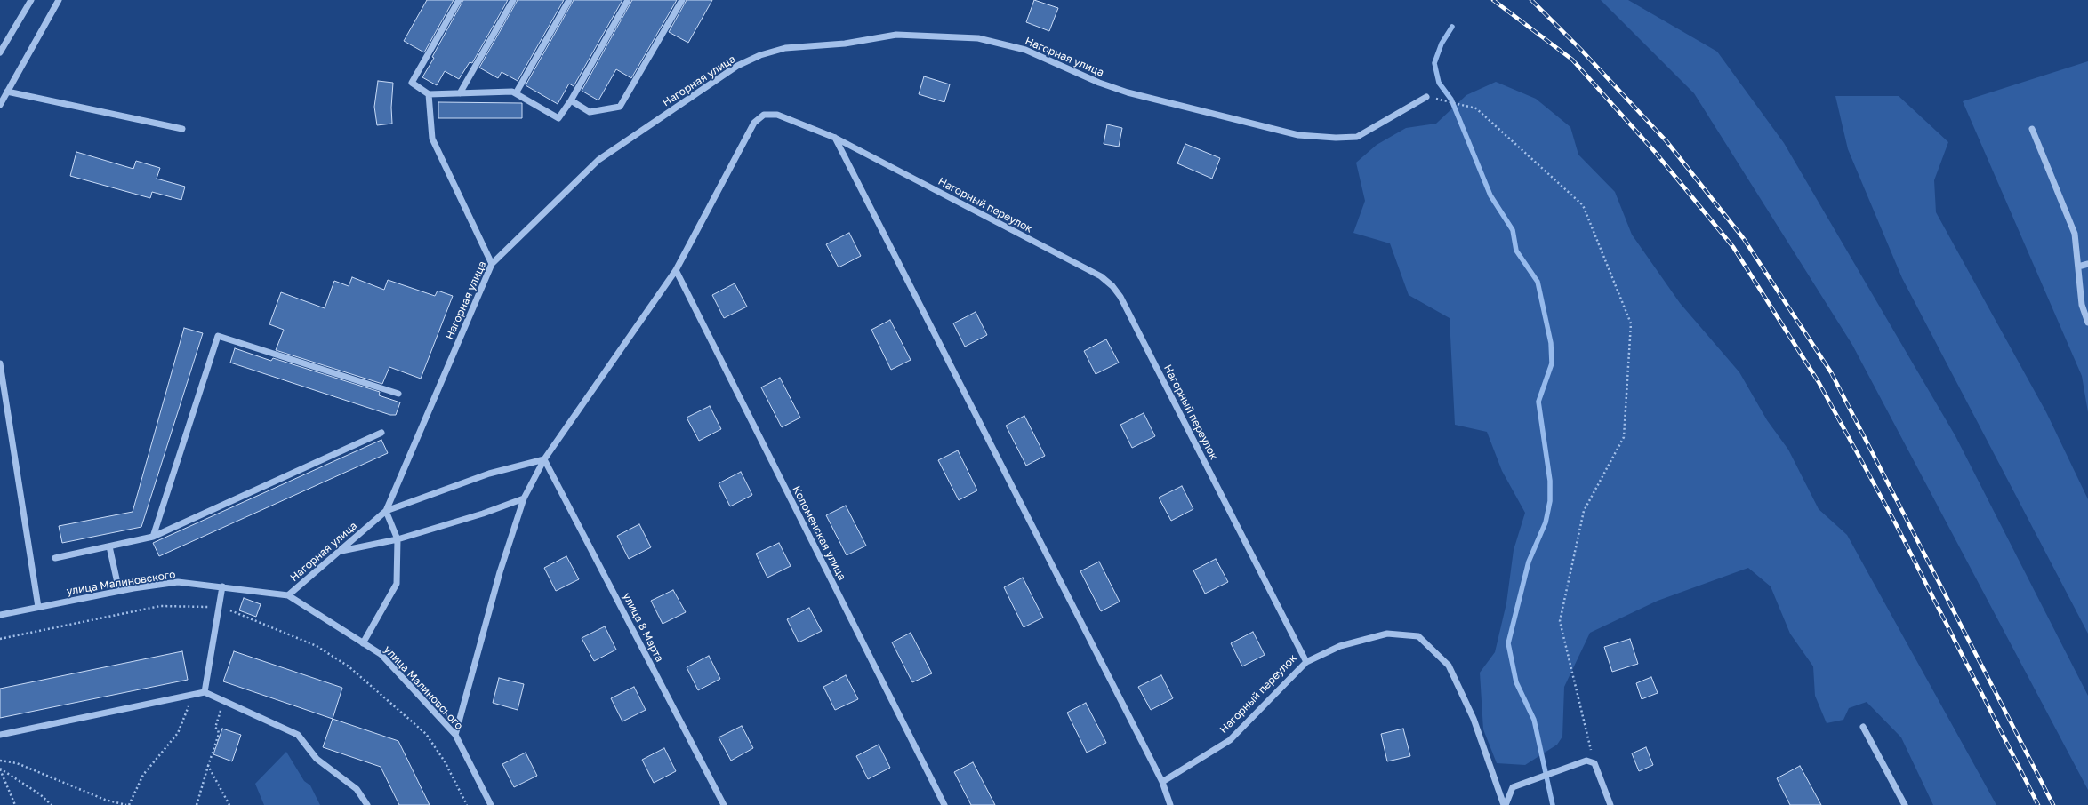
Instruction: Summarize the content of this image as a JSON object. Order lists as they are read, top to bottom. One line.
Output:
{"streets":{"street":["Нагорная улица","Нагорный переулок","Коломенская улица","улица Малиновского","улица 8 Марта"]},"crossings":[["Нагорная улица","улица Малиновского"],["Нагорный переулок","Коломенская улица"]]}
